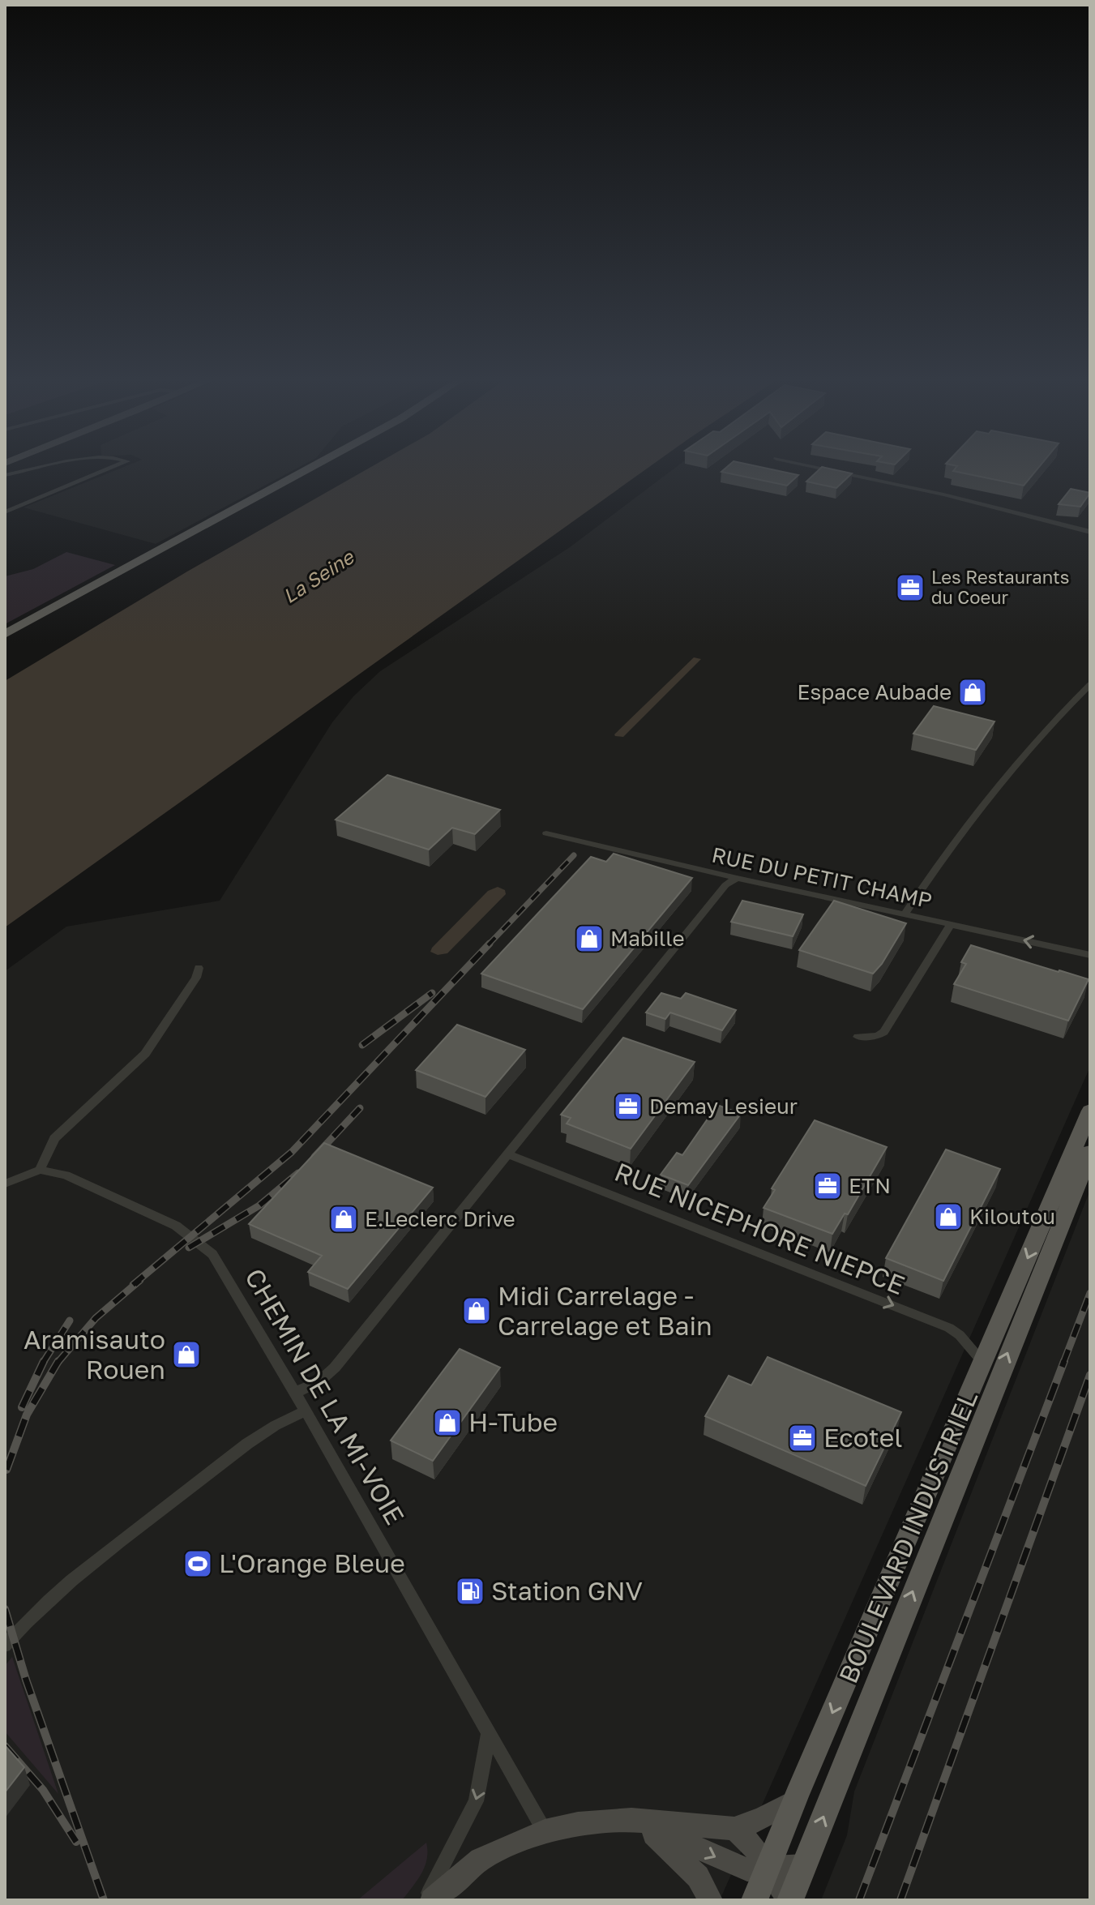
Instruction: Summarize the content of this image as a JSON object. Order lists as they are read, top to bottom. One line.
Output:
{"streets":{"main road":["BOULEVARD INDUSTRIEL"],"street":["RUE DU PETIT CHAMP","RUE NICEPHORE NIEPCE","CHEMIN DE LA MI-VOIE"]},"crossings":[["RUE NICEPHORE NIEPCE","BOULEVARD INDUSTRIEL"]],"one_way":["RUE NICEPHORE NIEPCE"],"water":["La Seine"],"places":{"office":["Les Restaurants du Coeur","Demay Lesieur","ETN","Ecotel"],"shop":["Espace Aubade","Mabille","Kiloutou","E.Leclerc Drive","Midi Carrelage - Carrelage et Bain","Aramisauto Rouen","H-Tube"],"sports":["L'Orange Bleue"],"fuel station":["Station GNV"]}}
